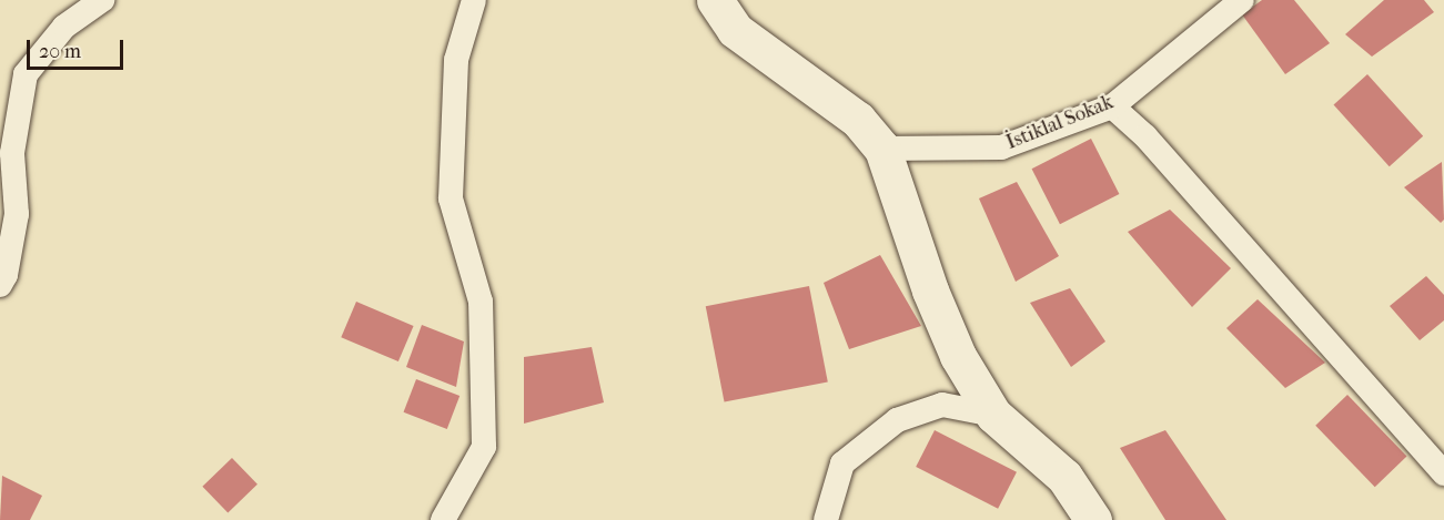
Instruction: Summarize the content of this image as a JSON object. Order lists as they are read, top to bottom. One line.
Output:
{"streets":{"street":["İstiklal Sokak"]},"scale_bar":"20 m"}
